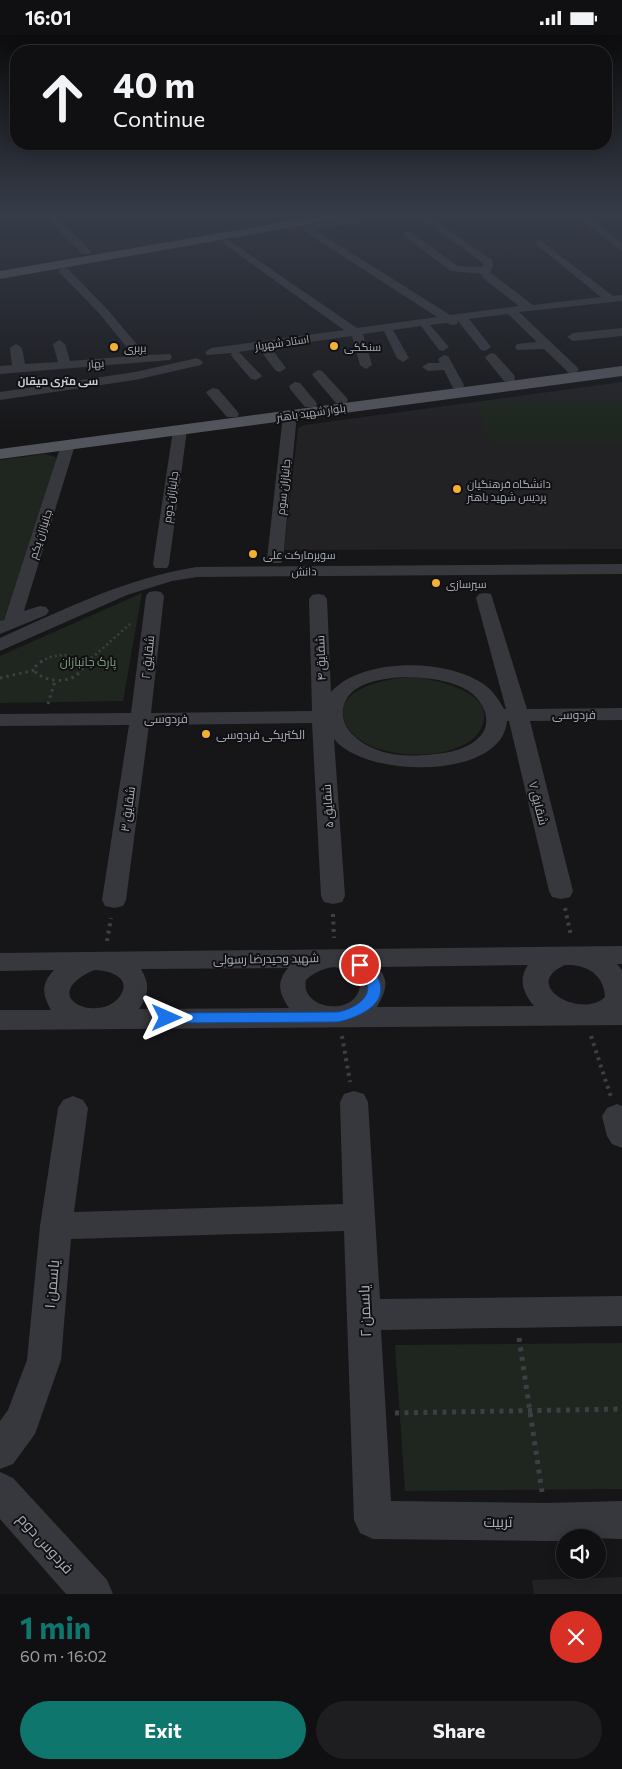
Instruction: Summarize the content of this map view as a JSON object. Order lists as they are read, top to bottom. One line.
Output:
{"streets":{"main road":["بلوار شهید باهنر"],"street":["استاد شهریار","بهار","جانبازان سوم","جانبازان دوم","جانبازان یکم","دانش","شقایق ۲","شقایق ۴","فردوسی","شقایق ۷","شقایق ۵","شقایق ۳","شهید وحیدرضا رسولی","یاسمن ۱","یاسمن ۲","تربیت","فردوس دوم"]},"crossings":[["بلوار شهید باهنر","جانبازان سوم"],["بلوار شهید باهنر","جانبازان دوم"],["بلوار شهید باهنر","جانبازان یکم"],["جانبازان سوم","دانش"],["جانبازان دوم","دانش"],["جانبازان یکم","دانش"],["شقایق ۲","فردوسی"],["شقایق ۲","شقایق ۳"],["شقایق ۴","فردوسی"],["شقایق ۴","شقایق ۵"],["فردوسی","شقایق ۷"],["فردوسی","شقایق ۵"],["فردوسی","شقایق ۳"],["یاسمن ۲","تربیت"]],"districts":["سی متری میقان"],"parks":["پارک جانبازان"],"places":["سنگکی","بربری","دانشگاه فرهنگیان پردیس شهید باهنر","سوپرمارکت علی","سپرسازی","الکتریکی فردوسی"],"page":{"status":"16:01","turn":["40 m","Continue"],"heading":["1 min","60 m · 16:02"],"buttons":["Exit","Share"]}}
